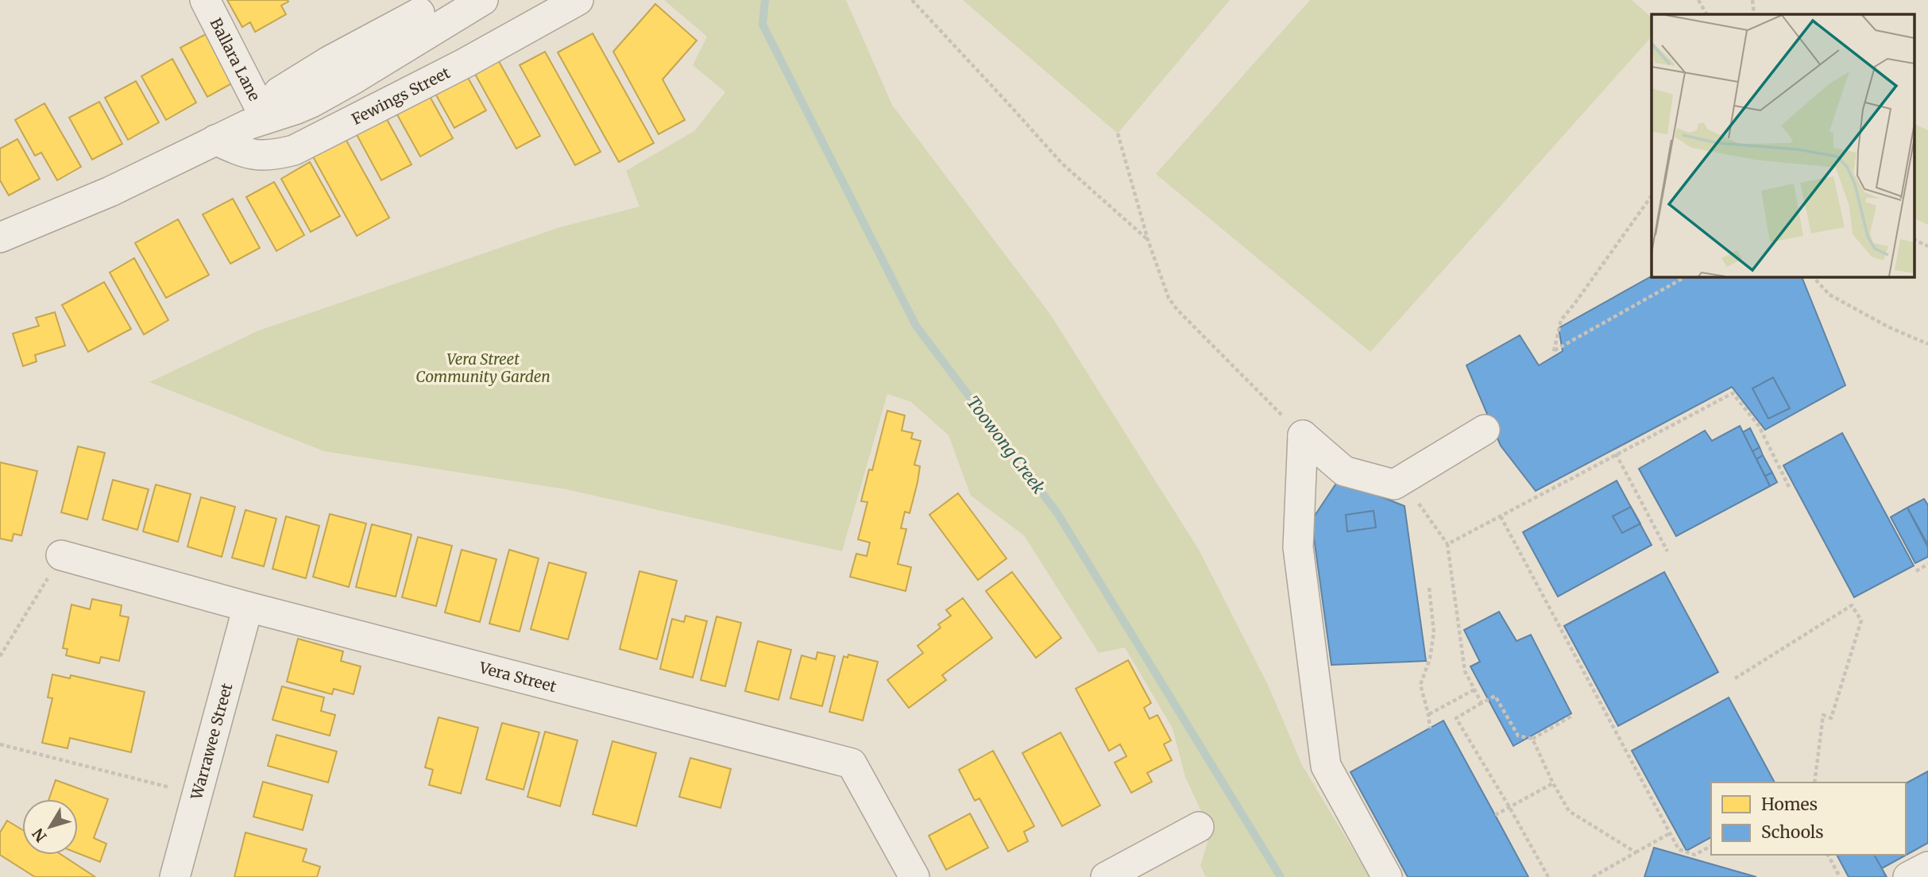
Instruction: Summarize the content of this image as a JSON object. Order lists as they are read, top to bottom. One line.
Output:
{"streets":{"street":["Ballara Lane","Fewings Street","Vera Street","Warrawee Street"]},"crossings":[["Vera Street","Warrawee Street"]],"water":["Toowong Creek"],"parks":["Vera Street Community Garden"],"legend":["Homes","Schools"],"north":"bottom left"}
